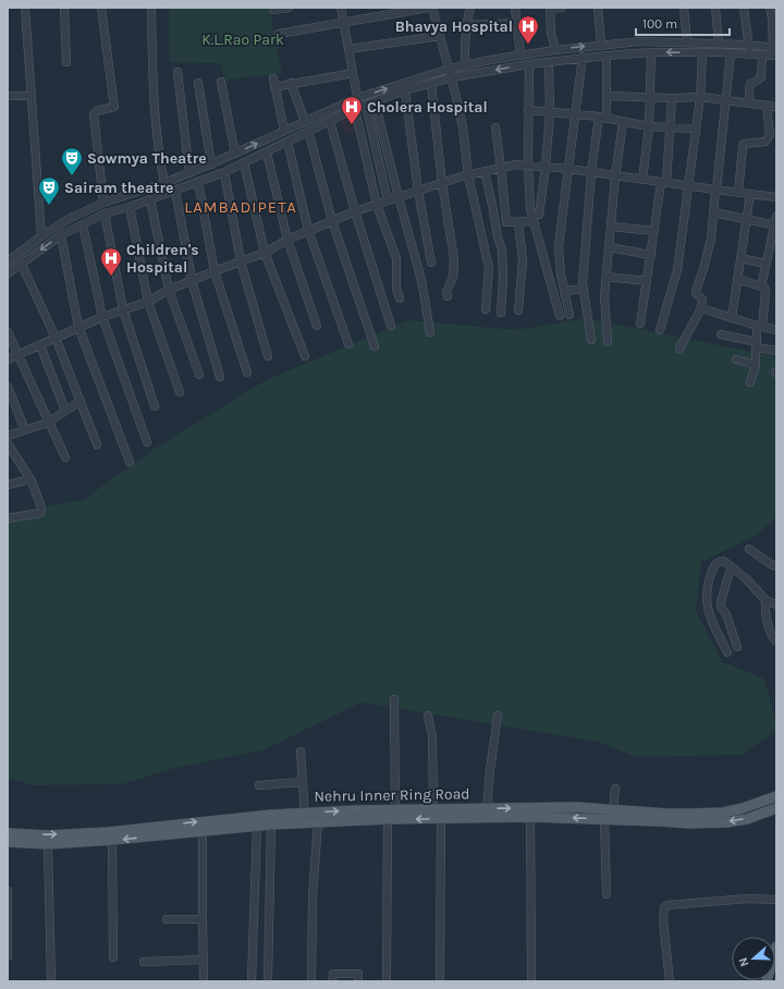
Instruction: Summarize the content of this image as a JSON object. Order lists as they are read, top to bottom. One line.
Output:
{"streets":{"main road":["Nehru Inner Ring Road"]},"districts":["LAMBADIPETA"],"parks":["K.L.Rao Park"],"places":{"hospital":["Bhavya Hospital","Cholera Hospital","Children's Hospital"],"theatre":["Sowmya Theatre","Sairam theatre"]},"scale_bar":"100 m","north":"left"}
